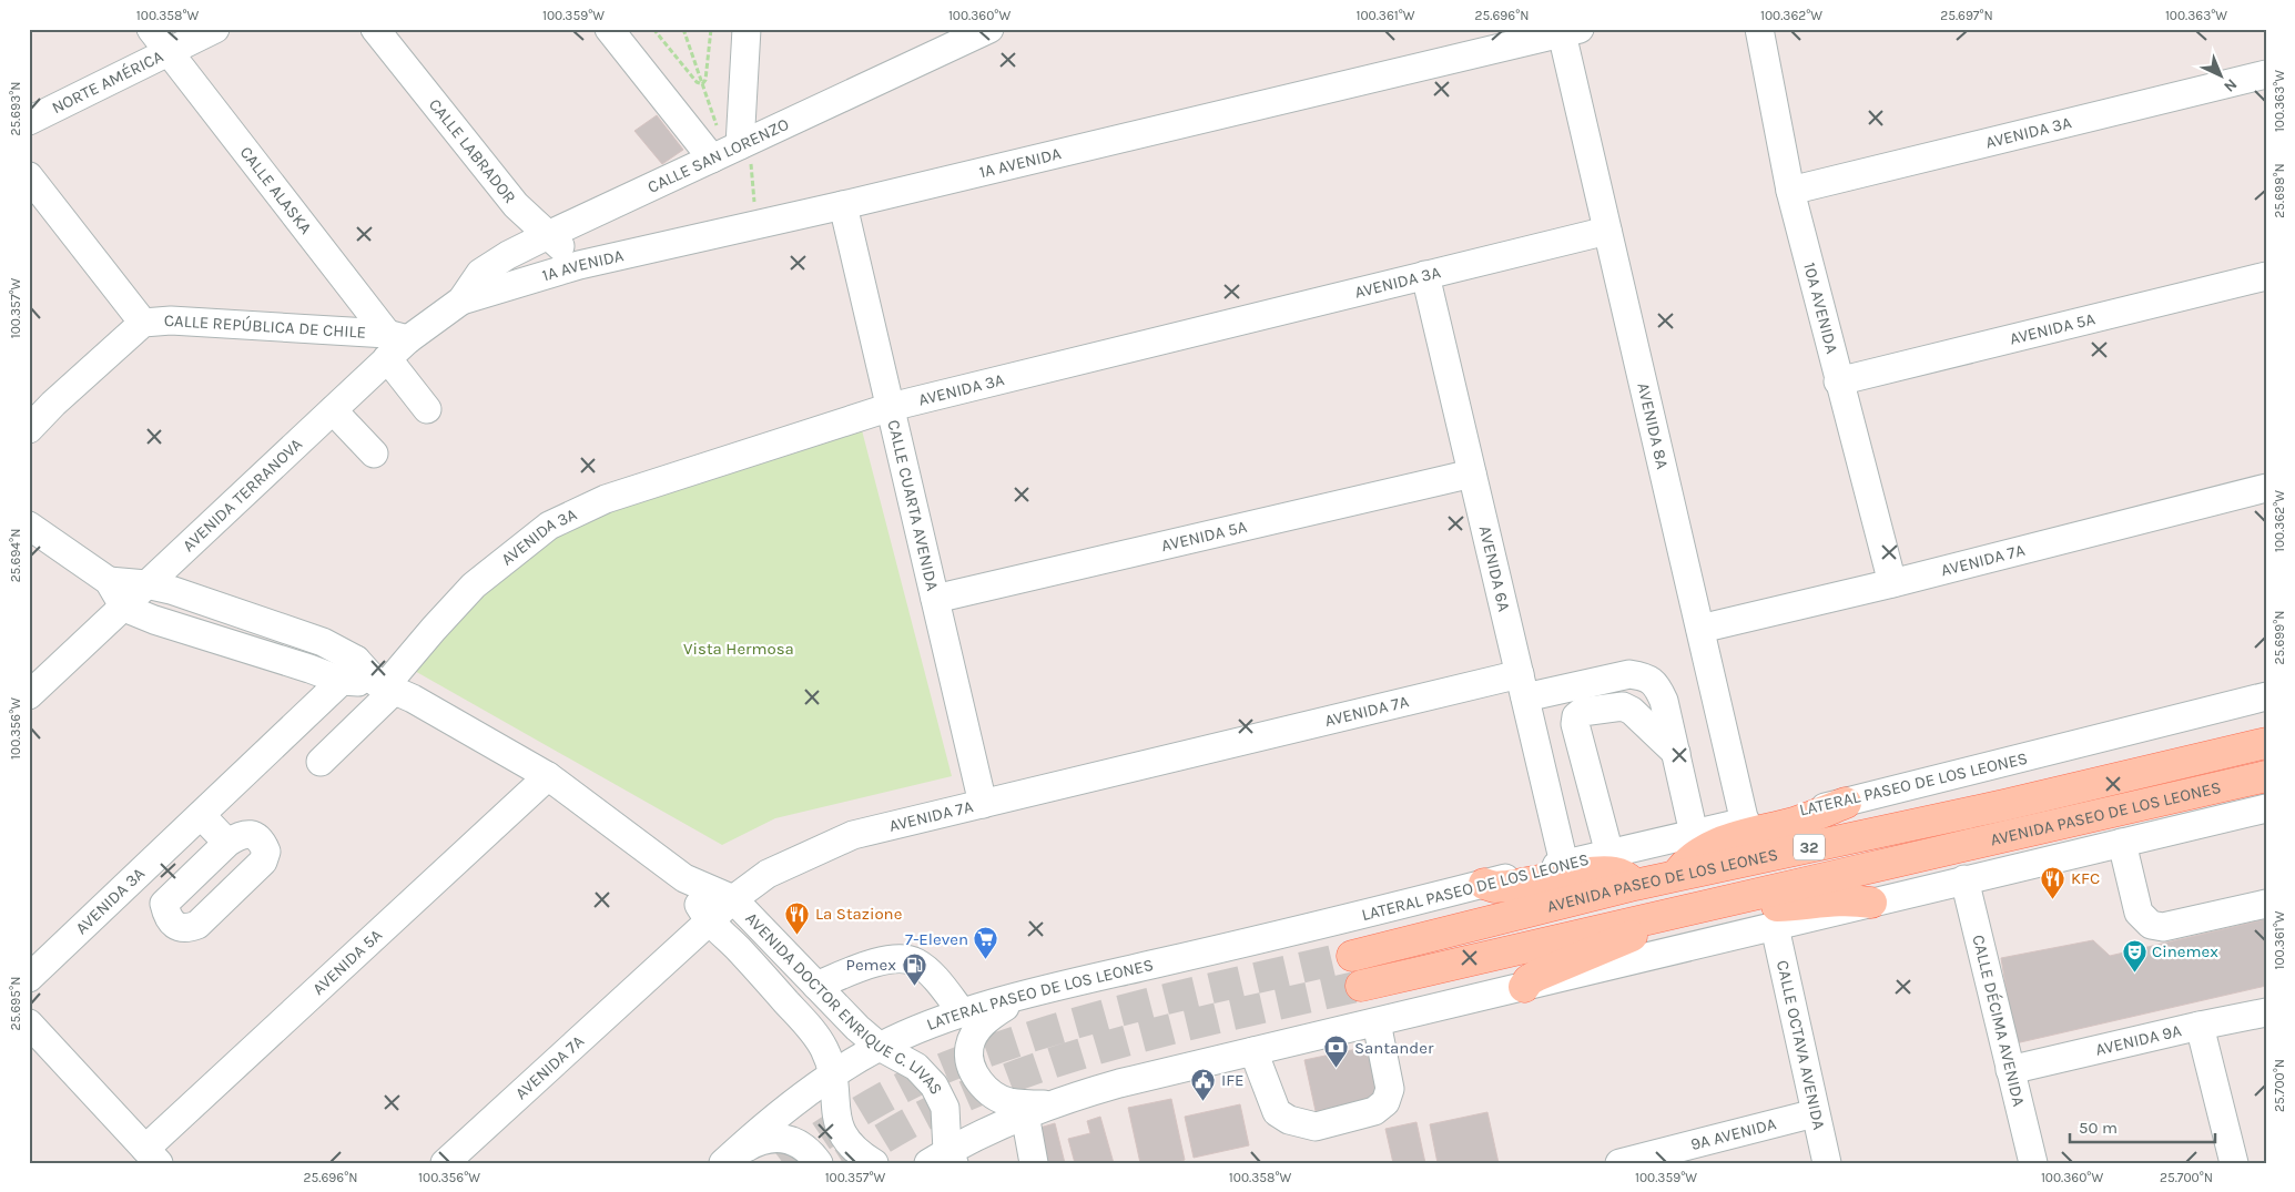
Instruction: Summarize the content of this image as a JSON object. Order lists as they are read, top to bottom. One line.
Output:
{"streets":{"main road":["AVENIDA PASEO DE LOS LEONES","32"],"street":["NORTE AMÉRICA","AVENIDA 3A","CALLE LABRADOR","CALLE SAN LORENZO","1A AVENIDA","CALLE ALASKA","10A AVENIDA","CALLE REPÚBLICA DE CHILE","AVENIDA 5A","AVENIDA 8A","AVENIDA TERRANOVA","CALLE CUARTA AVENIDA","AVENIDA 7A","AVENIDA 6A","LATERAL PASEO DE LOS LEONES","AVENIDA DOCTOR ENRIQUE C. LIVAS","CALLE DÉCIMA AVENIDA","AVENIDA 9A","CALLE OCTAVA AVENIDA","9A AVENIDA"]},"crossings":[["NORTE AMÉRICA","CALLE ALASKA"],["AVENIDA 3A","10A AVENIDA"],["AVENIDA 3A","AVENIDA 8A"],["AVENIDA 3A","CALLE CUARTA AVENIDA"],["AVENIDA 3A","AVENIDA 6A"],["AVENIDA 3A","AVENIDA DOCTOR ENRIQUE C. LIVAS"],["CALLE LABRADOR","CALLE SAN LORENZO"],["CALLE LABRADOR","1A AVENIDA"],["CALLE SAN LORENZO","1A AVENIDA"],["CALLE SAN LORENZO","AVENIDA TERRANOVA"],["1A AVENIDA","AVENIDA 8A"],["1A AVENIDA","AVENIDA TERRANOVA"],["1A AVENIDA","CALLE CUARTA AVENIDA"],["CALLE ALASKA","CALLE REPÚBLICA DE CHILE"],["CALLE ALASKA","AVENIDA TERRANOVA"],["10A AVENIDA","AVENIDA 5A"],["10A AVENIDA","AVENIDA 7A"],["CALLE REPÚBLICA DE CHILE","AVENIDA TERRANOVA"],["AVENIDA 5A","CALLE CUARTA AVENIDA"],["AVENIDA 5A","AVENIDA 6A"],["AVENIDA 5A","AVENIDA DOCTOR ENRIQUE C. LIVAS"],["AVENIDA 8A","AVENIDA 7A"],["AVENIDA 8A","LATERAL PASEO DE LOS LEONES"],["AVENIDA TERRANOVA","AVENIDA DOCTOR ENRIQUE C. LIVAS"],["CALLE CUARTA AVENIDA","AVENIDA 7A"],["AVENIDA 7A","AVENIDA 6A"],["AVENIDA 7A","LATERAL PASEO DE LOS LEONES"],["AVENIDA 7A","AVENIDA DOCTOR ENRIQUE C. LIVAS"],["AVENIDA 6A","LATERAL PASEO DE LOS LEONES"],["LATERAL PASEO DE LOS LEONES","AVENIDA DOCTOR ENRIQUE C. LIVAS"],["CALLE DÉCIMA AVENIDA","AVENIDA 9A"],["CALLE OCTAVA AVENIDA","9A AVENIDA"]],"parks":["Vista Hermosa"],"places":{"restaurant":["KFC","La Stazione"],"supermarket":["7-Eleven"],"theatre":["Cinemex"],"fuel station":["Pemex"],"bank":["Santander"],"public building":["IFE"]},"scale_bar":"50 m","north":"bottom right","coordinates":["100.358°W","100.359°W","100.360°W","100.361°W","25.696°N","100.362°W","25.697°N","100.363°W","25.693°N","25.698°N","100.357°W","25.694°N","25.699°N","100.356°W","25.695°N","25.700°N"]}
